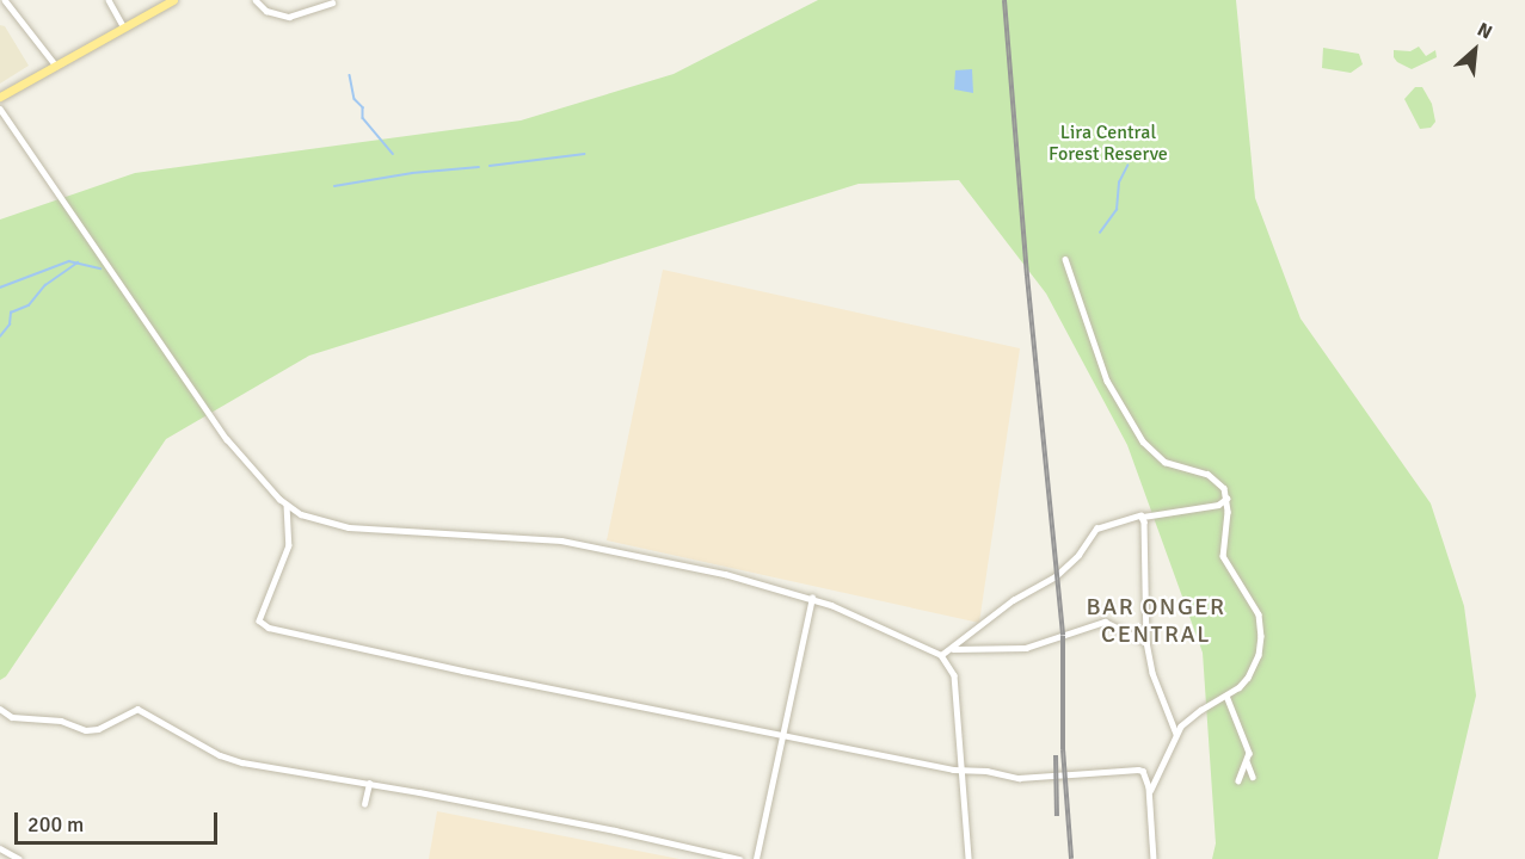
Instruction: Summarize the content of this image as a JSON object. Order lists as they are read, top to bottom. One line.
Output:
{"districts":["BAR ONGER CENTRAL"],"parks":["Lira Central Forest Reserve"],"scale_bar":"200 m","north":"top right"}
